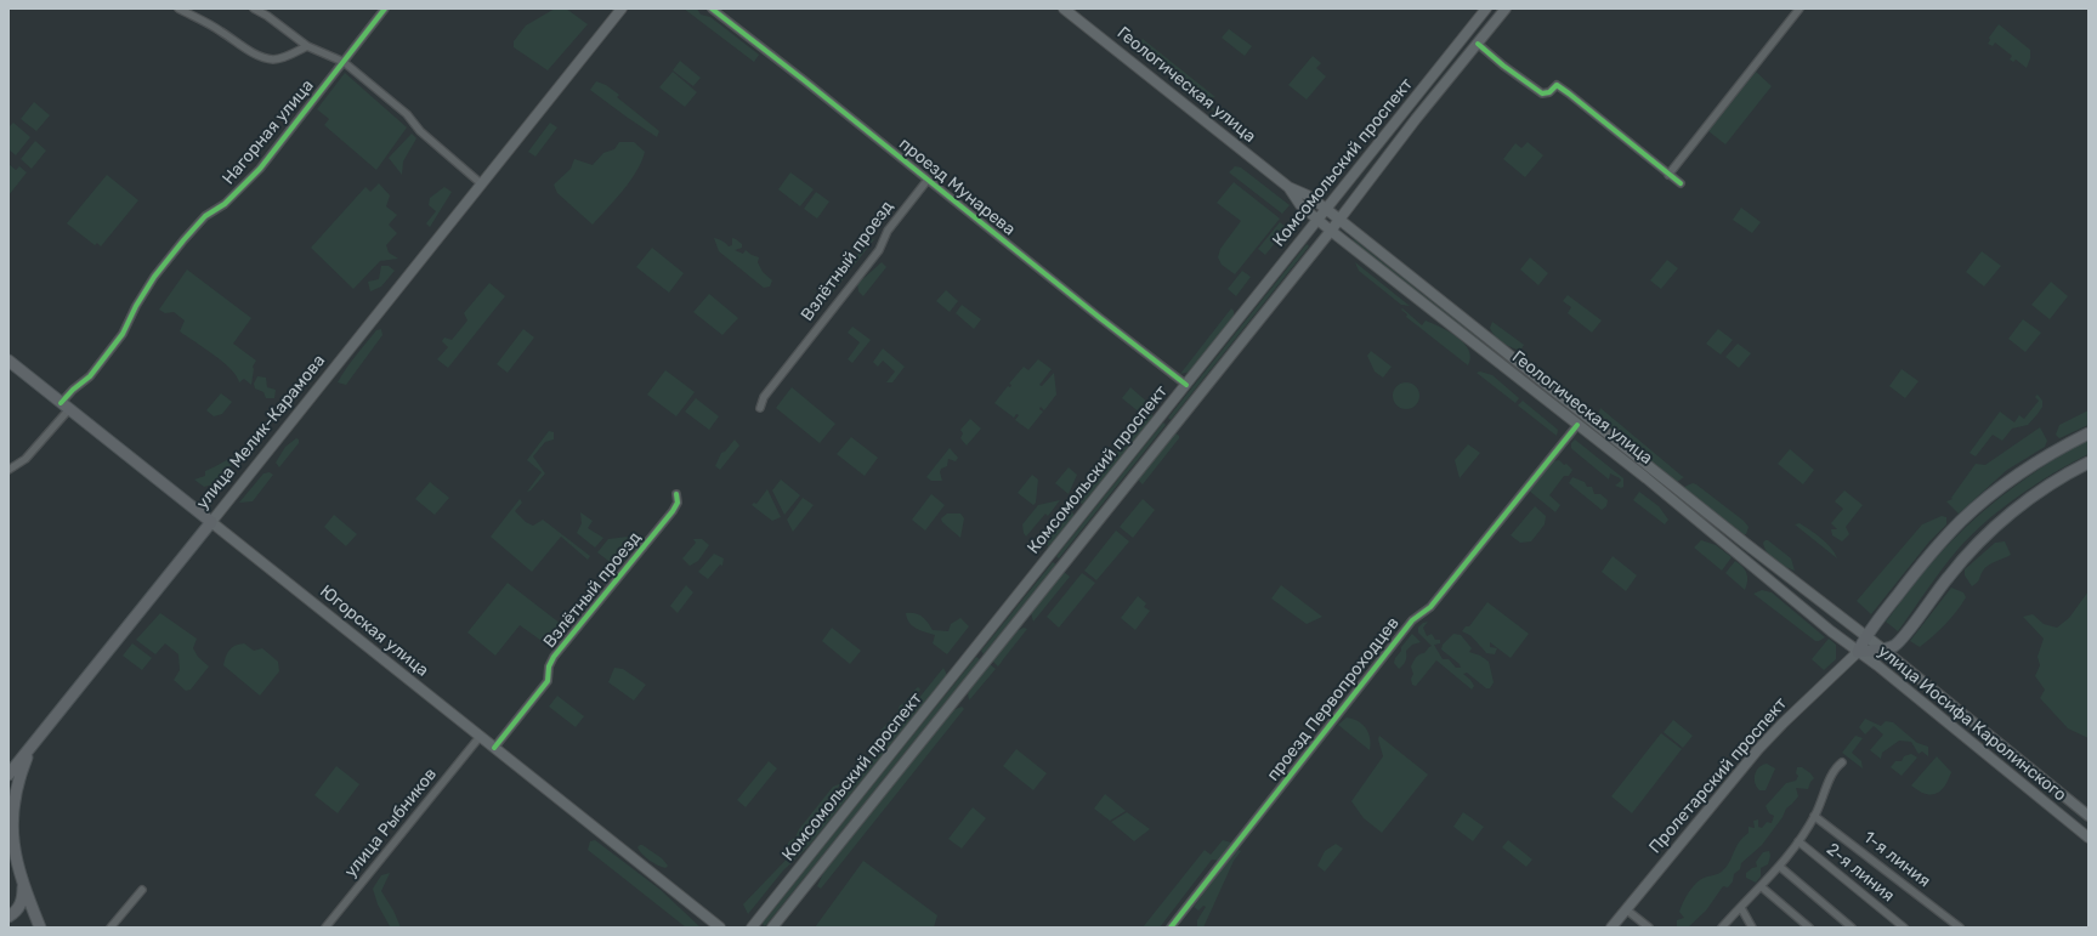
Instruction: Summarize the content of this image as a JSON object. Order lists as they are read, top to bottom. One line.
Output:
{"streets":{"main road":["Геологическая улица","Комсомольский проспект","улица Мелик-Карамова","Югорская улица","улица Иосифа Каролинского","Пролетарский проспект"],"street":["Нагорная улица","проезд Мунарева","Взлётный проезд","проезд Первопроходцев","улица Рыбников","1-я линия","2-я линия"]},"crossings":[["Геологическая улица","Комсомольский проспект"],["Геологическая улица","проезд Первопроходцев"],["Геологическая улица","улица Иосифа Каролинского"],["Геологическая улица","Пролетарский проспект"],["Нагорная улица","Югорская улица"],["Комсомольский проспект","проезд Мунарева"],["проезд Мунарева","Взлётный проезд"],["Взлётный проезд","Югорская улица"],["улица Мелик-Карамова","Югорская улица"],["Югорская улица","улица Рыбников"],["улица Иосифа Каролинского","Пролетарский проспект"]]}
